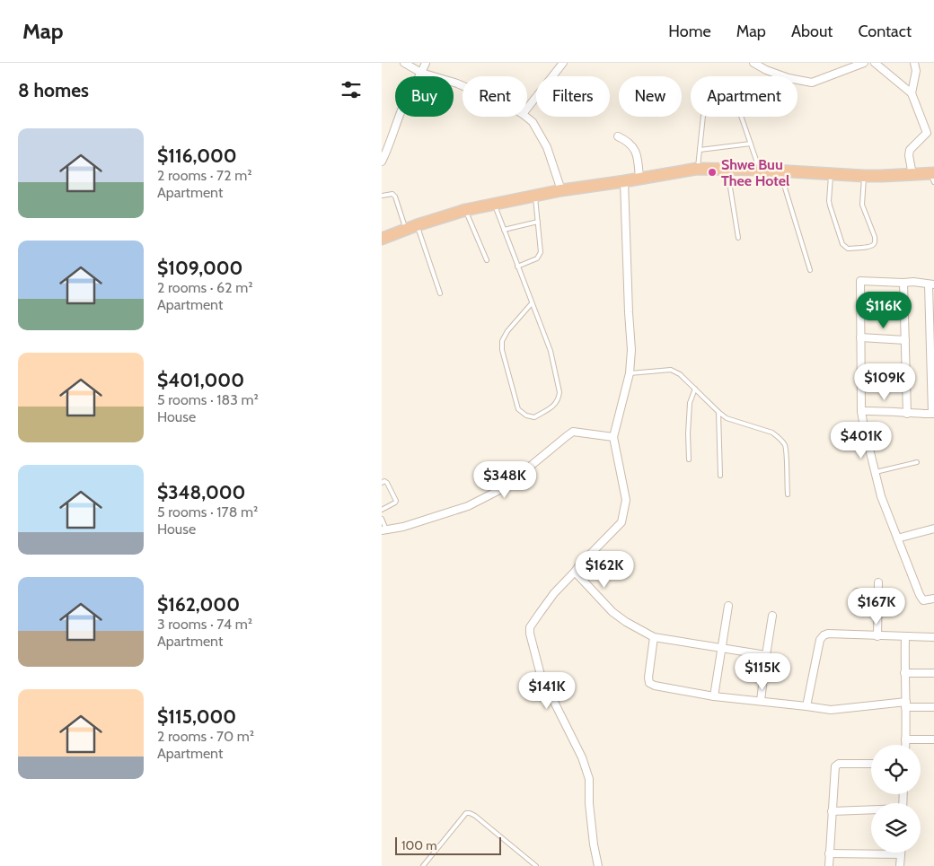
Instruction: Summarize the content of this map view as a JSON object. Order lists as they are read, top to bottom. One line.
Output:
{"places":["Shwe Buu Thee Hotel"],"scale_bar":"100 m","page":{"header":"Map","nav":["Home","Map","About","Contact"],"heading":"8 homes","chip":["Buy","Rent","Filters","New","Apartment"],"list":[{"name":"$116,000","note":"2 rooms · 72 m² · Apartment"},{"name":"$109,000","note":"2 rooms · 62 m² · Apartment"},{"name":"$401,000","note":"5 rooms · 183 m² · House"},{"name":"$348,000","note":"5 rooms · 178 m² · House"},{"name":"$162,000","note":"3 rooms · 74 m² · Apartment"},{"name":"$115,000","note":"2 rooms · 70 m² · Apartment"}],"price":["$116K","$109K","$401K","$348K","$162K","$167K","$115K","$141K"],"scale":"100 m"}}
